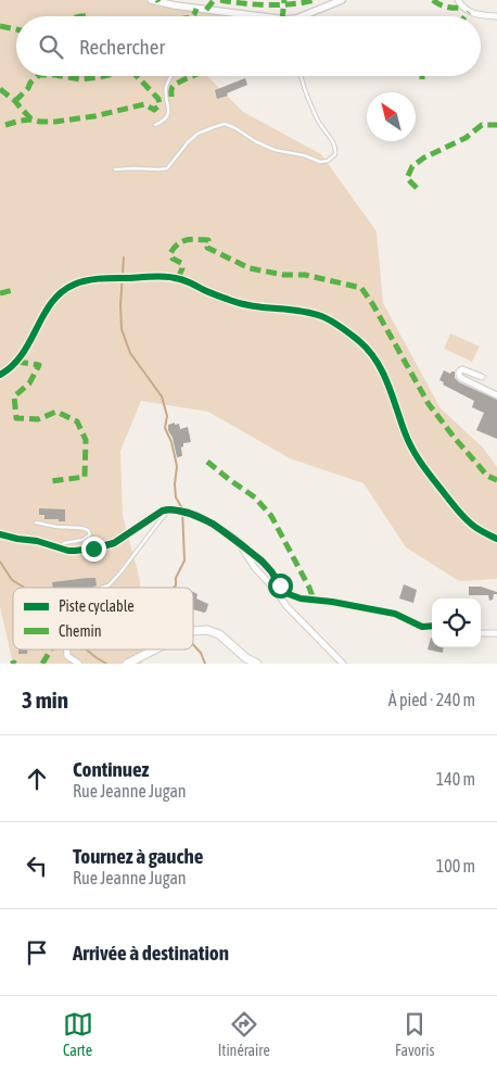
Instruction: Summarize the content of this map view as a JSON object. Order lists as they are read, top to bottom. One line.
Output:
{"legend":["Piste cyclable","Chemin"],"north":"top left","page":{"search":"Rechercher","heading":["3 min","À pied · 240 m"],"list":[["Continuez","Rue Jeanne Jugan","140 m"],["Tournez à gauche","Rue Jeanne Jugan","100 m"],"Arrivée à destination"],"nav":["Carte","Itinéraire","Favoris"]}}
